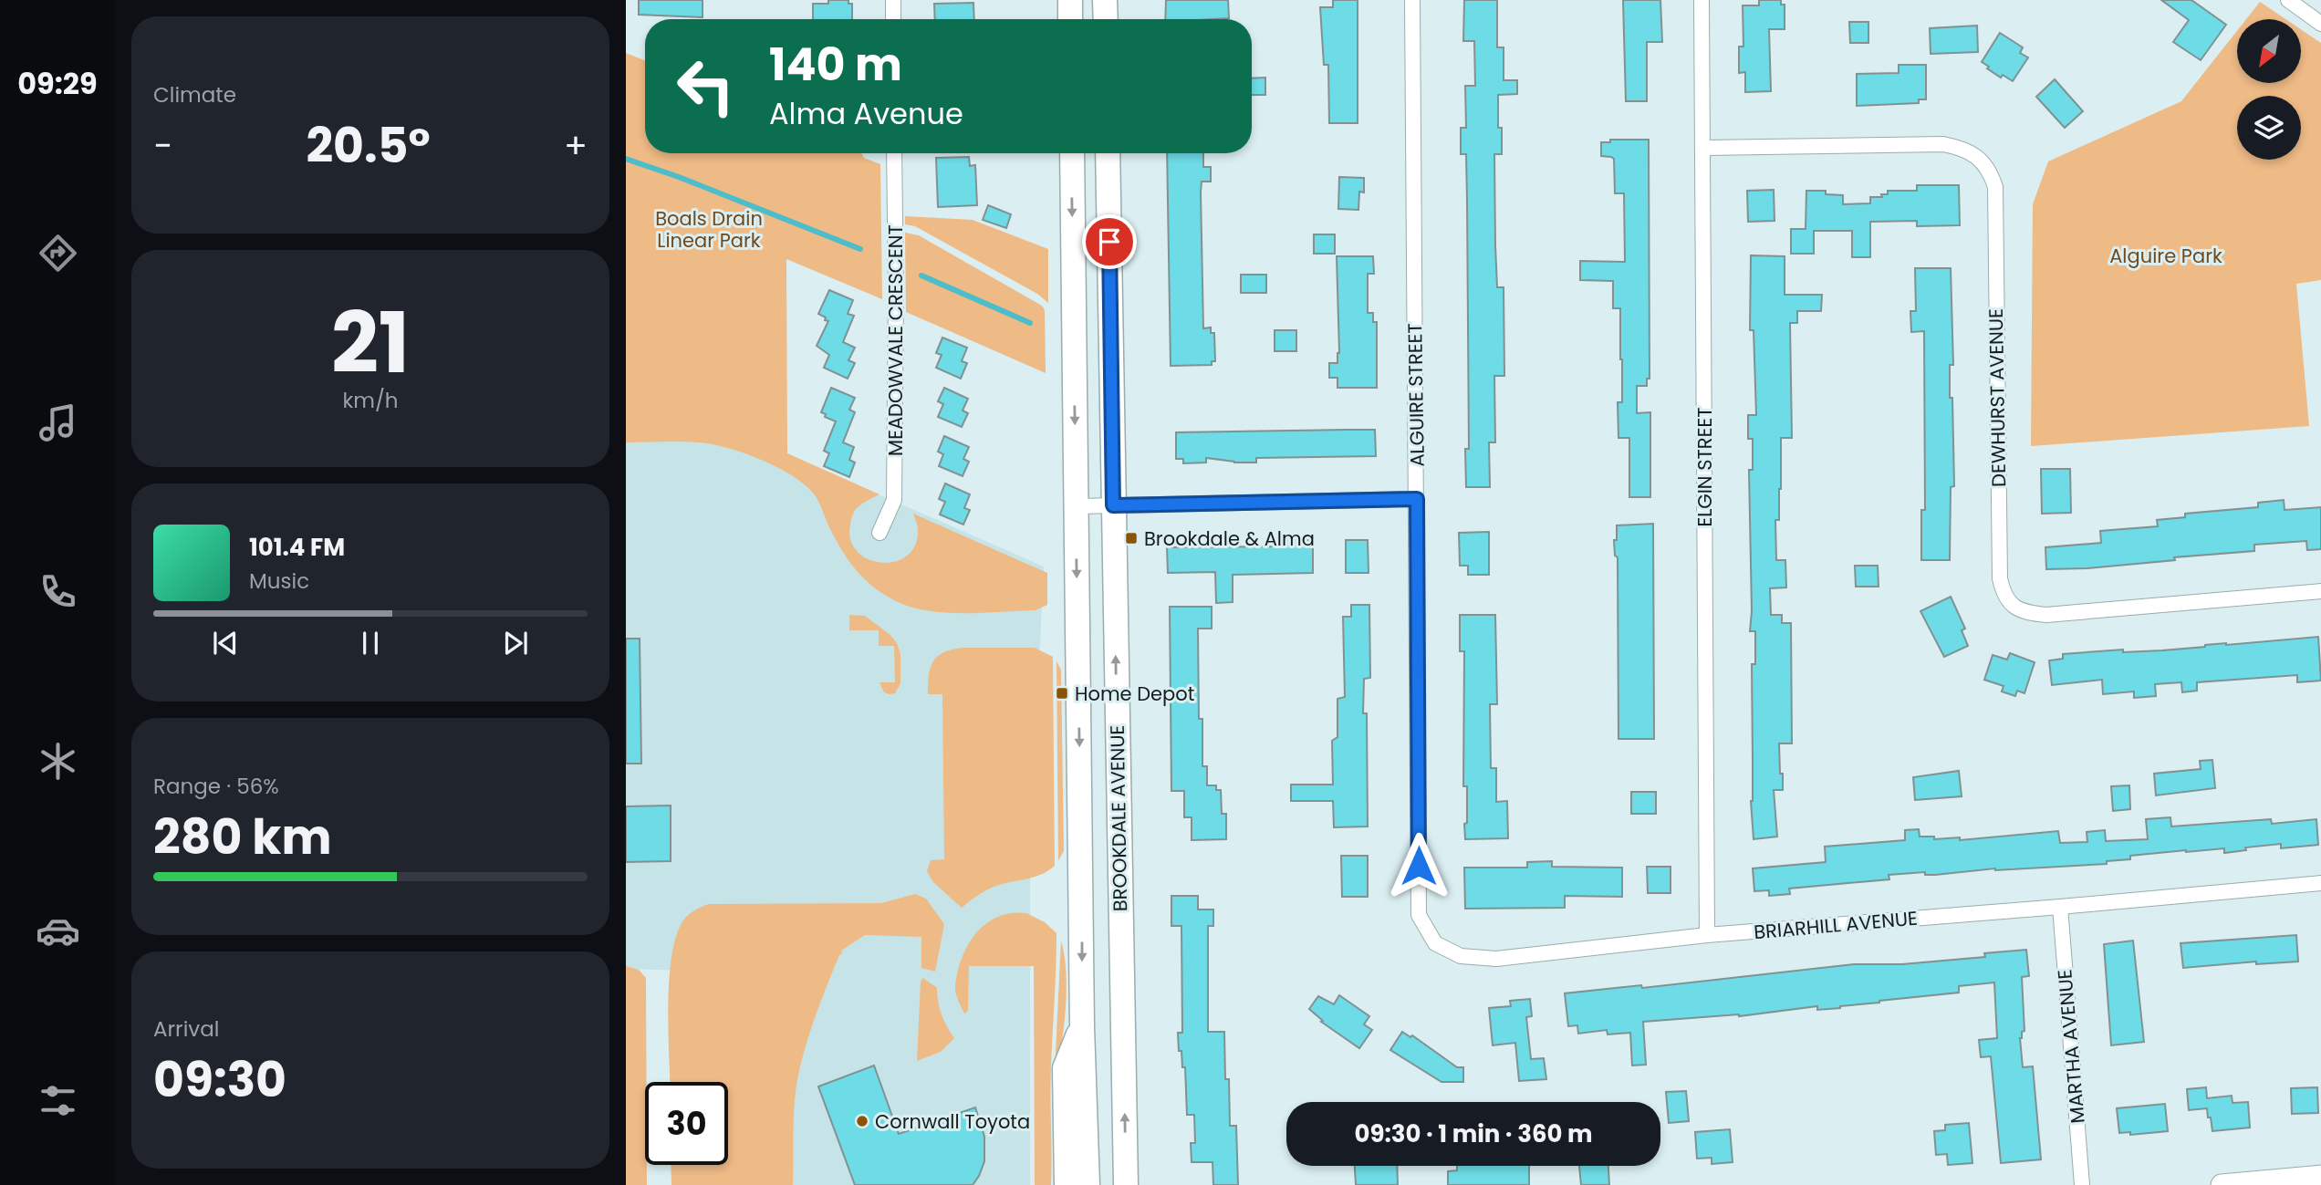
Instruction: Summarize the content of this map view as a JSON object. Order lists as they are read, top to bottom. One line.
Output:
{"streets":{"main road":["BROOKDALE AVENUE"],"street":["MEADOWVALE CRESCENT","ALGUIRE STREET","DEWHURST AVENUE","ELGIN STREET","BRIARHILL AVENUE","MARTHA AVENUE"]},"crossings":[["ALGUIRE STREET","BRIARHILL AVENUE"],["DEWHURST AVENUE","ELGIN STREET"],["ELGIN STREET","BRIARHILL AVENUE"],["BRIARHILL AVENUE","MARTHA AVENUE"]],"parks":["Boals Drain Linear Park","Alguire Park"],"places":{"transit":["Brookdale & Alma","Home Depot"],"other":["Cornwall Toyota"]},"north":"bottom left","page":{"tabs":"09:29","tile":["Climate",["21","km/h"],["Range · 56%","280 km"],["Arrival","09:30"]],"turn":["140 m","Alma Avenue"],"heat":["−","20.5°","+"],"song":["101.4 FM","Music"],"limit":"30","trip":"09:30 · 1 min · 360 m"}}
